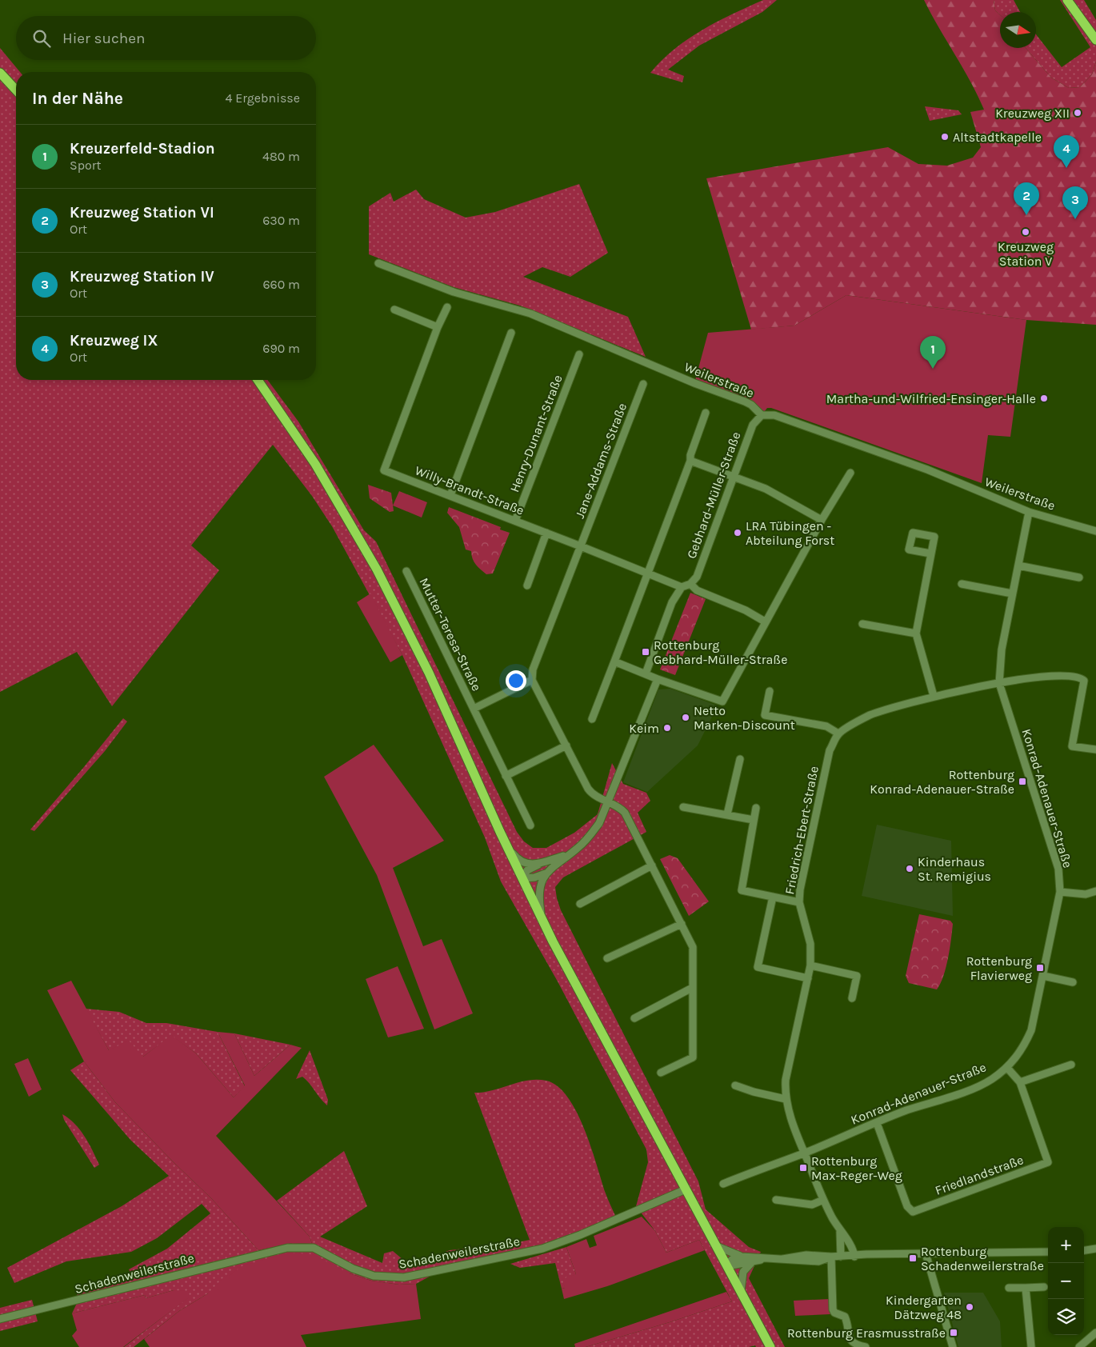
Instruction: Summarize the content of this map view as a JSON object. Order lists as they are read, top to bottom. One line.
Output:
{"streets":{"street":["Weilerstraße","Henry-Dunant-Straße","Jane-Addams-Straße","Willy-Brandt-Straße","Gebhard-Müller-Straße","Mutter-Teresa-Straße","Konrad-Adenauer-Straße","Friedrich-Ebert-Straße","Friedlandstraße","Schadenweilerstraße"]},"crossings":[["Weilerstraße","Gebhard-Müller-Straße"],["Weilerstraße","Konrad-Adenauer-Straße"],["Henry-Dunant-Straße","Willy-Brandt-Straße"],["Jane-Addams-Straße","Willy-Brandt-Straße"],["Jane-Addams-Straße","Mutter-Teresa-Straße"],["Konrad-Adenauer-Straße","Friedrich-Ebert-Straße"],["Konrad-Adenauer-Straße","Friedlandstraße"]],"places":{"other":["Kreuzweg XII","Altstadtkapelle","Kreuzweg Station V","Martha-und-Wilfried-Ensinger-Halle","LRA Tübingen - Abteilung Forst","Netto Marken-Discount","Keim","Kinderhaus St. Remigius","Kindergarten Dätzweg 48"],"transit":["Rottenburg Gebhard-Müller-Straße","Rottenburg Konrad-Adenauer-Straße","Rottenburg Flavierweg","Rottenburg Max-Reger-Weg","Rottenburg Schadenweilerstraße","Rottenburg Erasmusstraße"]},"north":"right","page":{"search":"Hier suchen","heading":["In der Nähe","4 Ergebnisse"],"list":[{"mark":"1","name":"Kreuzerfeld-Stadion","note":"Sport","value":"480 m"},{"mark":"2","name":"Kreuzweg Station VI","note":"Ort","value":"630 m"},{"mark":"3","name":"Kreuzweg Station IV","note":"Ort","value":"660 m"},{"mark":"4","name":"Kreuzweg IX","note":"Ort","value":"690 m"}],"pins":["4","2","3","1"],"map_buttons":["+","−"]}}
